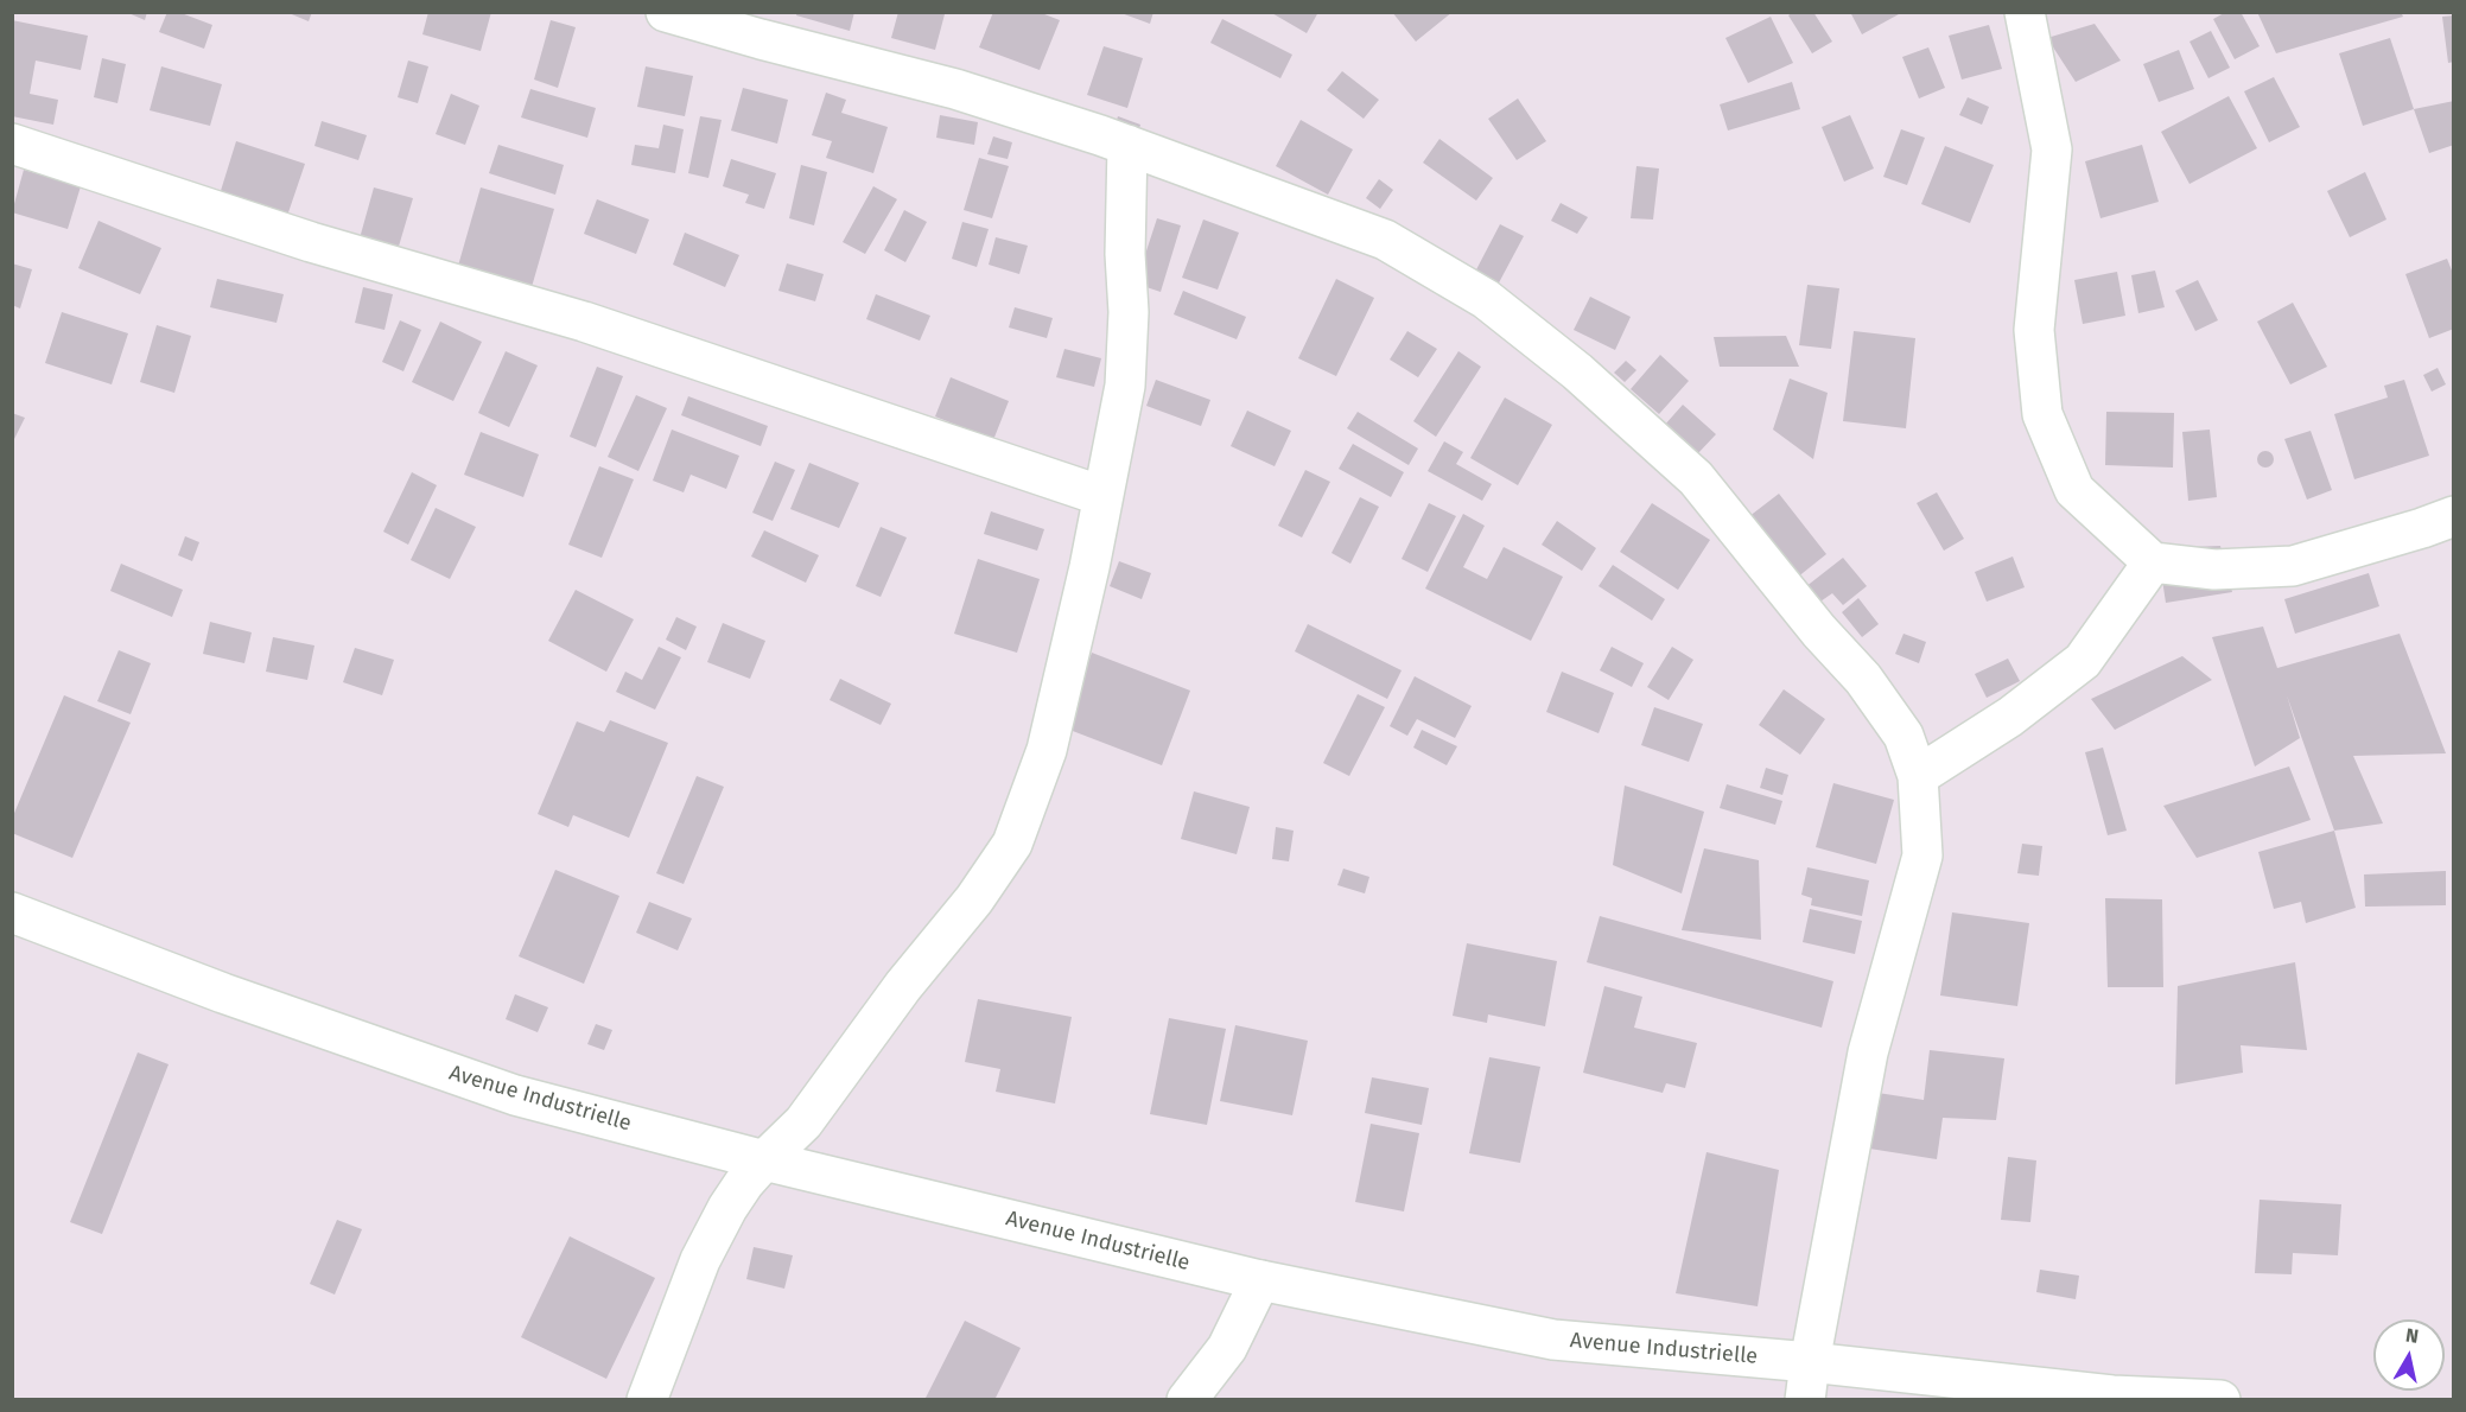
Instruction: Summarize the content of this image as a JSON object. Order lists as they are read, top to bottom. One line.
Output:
{"streets":{"street":["Avenue Industrielle"]},"north":"top"}
